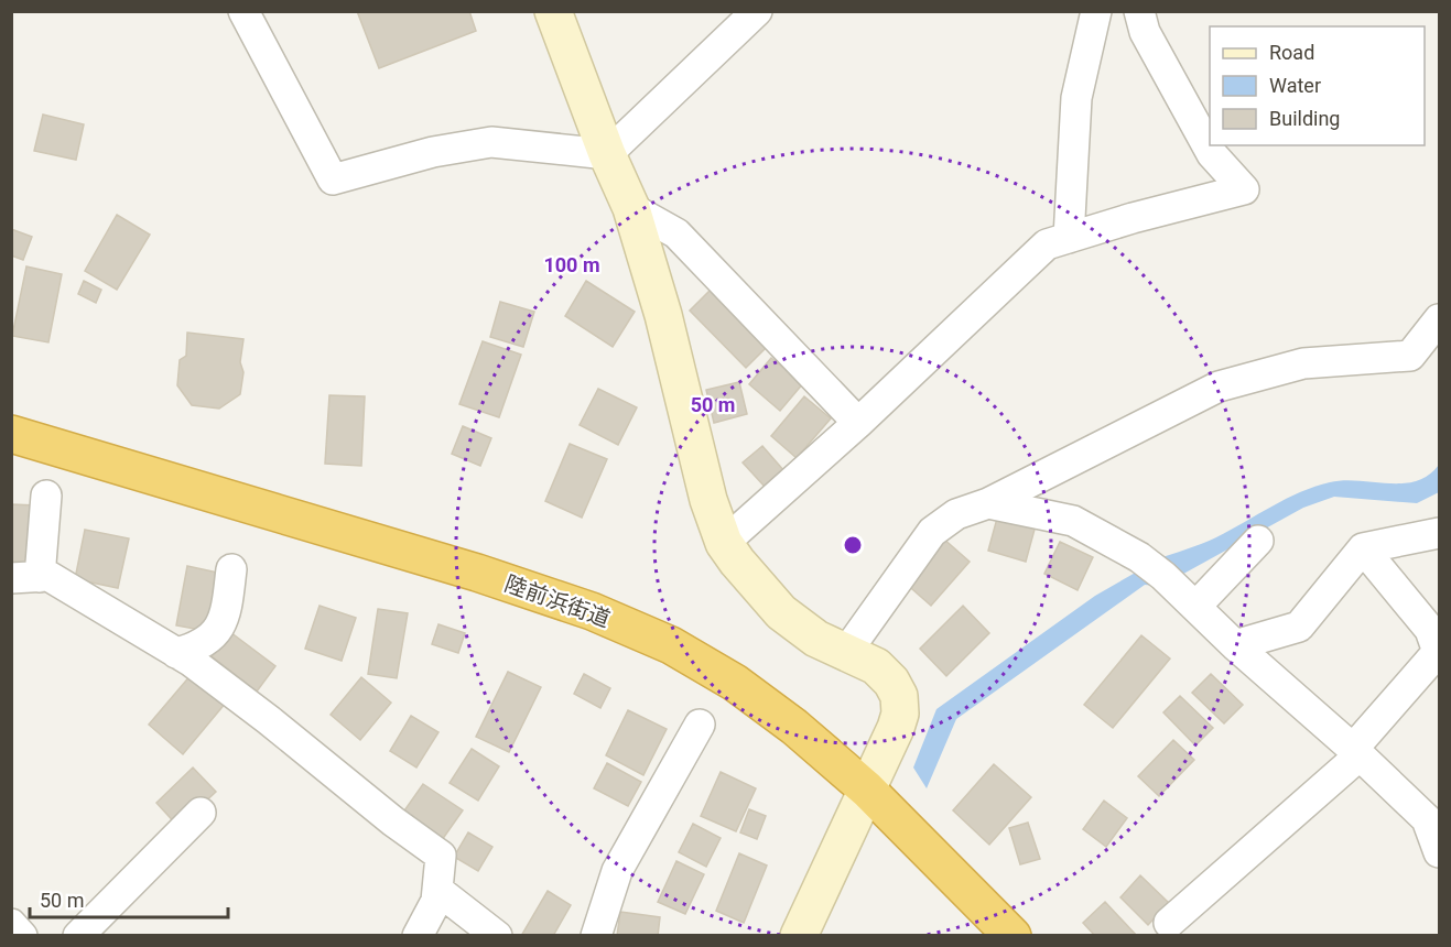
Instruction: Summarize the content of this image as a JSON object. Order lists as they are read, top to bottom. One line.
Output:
{"streets":{"highway":["陸前浜街道"]},"legend":["Road","Water","Building"],"scale_bar":"50 m","rings":["100 m","50 m"]}
